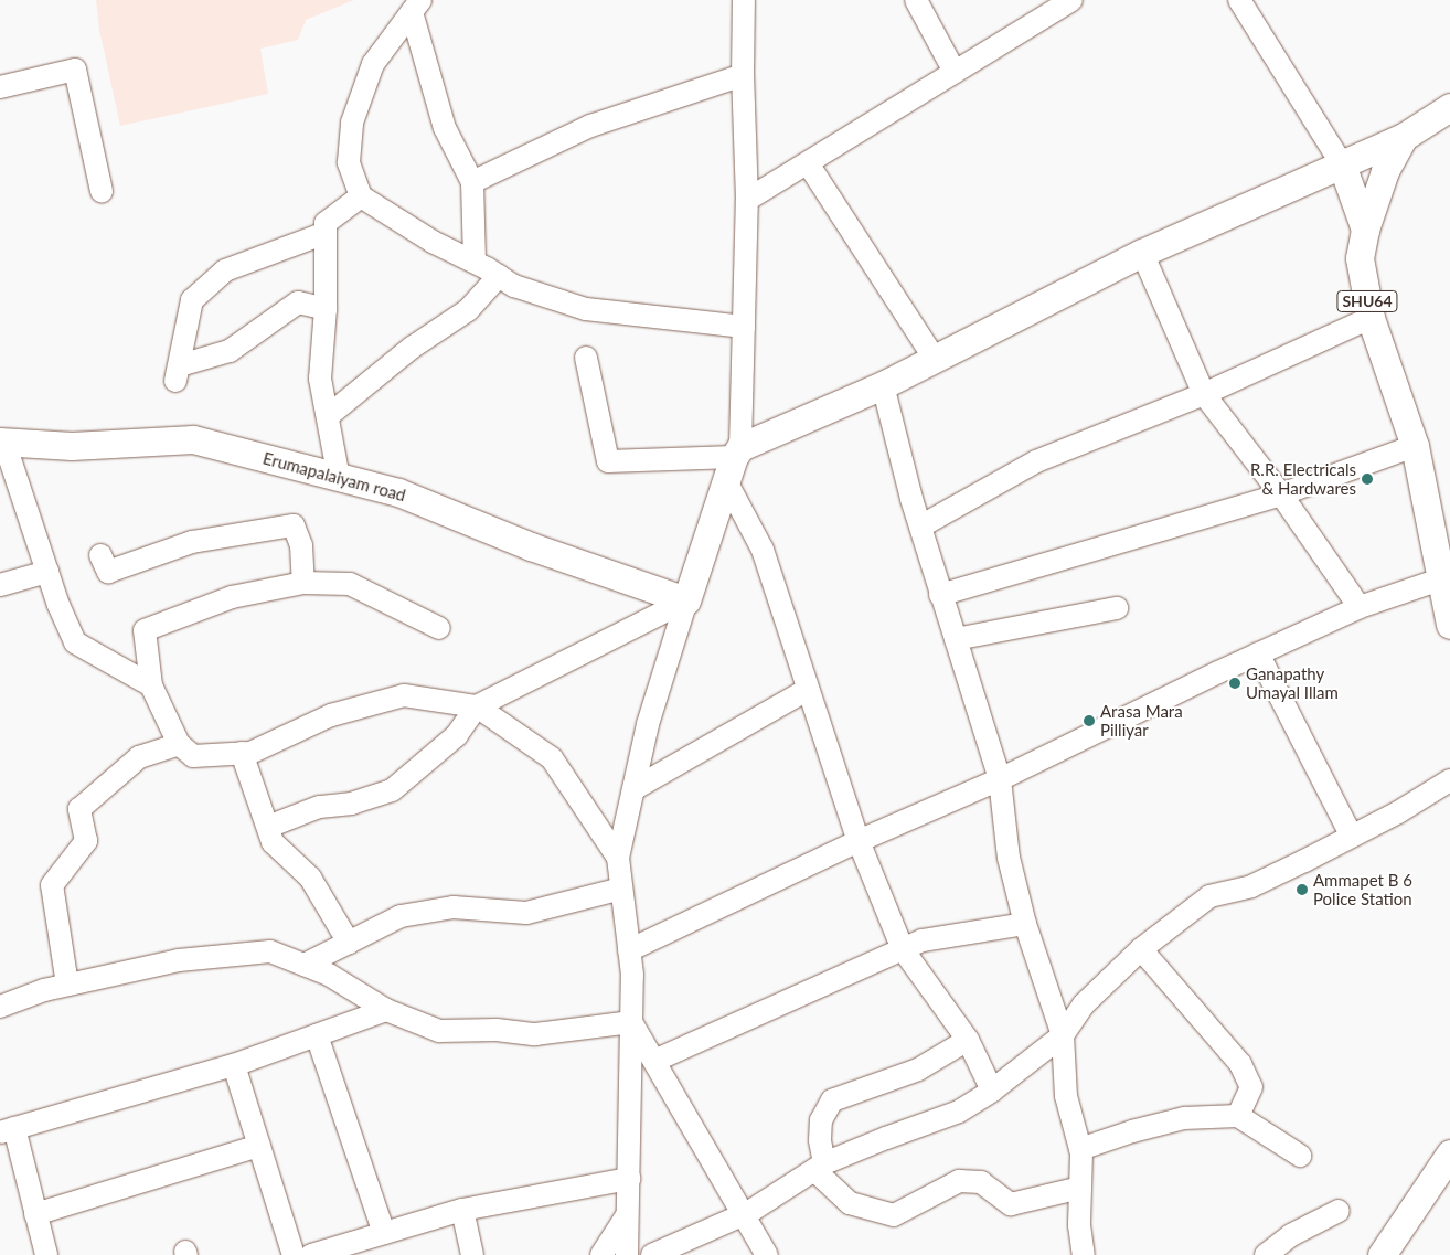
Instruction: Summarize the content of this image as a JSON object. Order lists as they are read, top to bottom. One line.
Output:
{"streets":{"main road":["SHU64","Erumapalaiyam road"]},"places":["R.R. Electricals & Hardwares","Ganapathy Umayal Illam","Arasa Mara Pilliyar","Ammapet B 6 Police Station"]}
